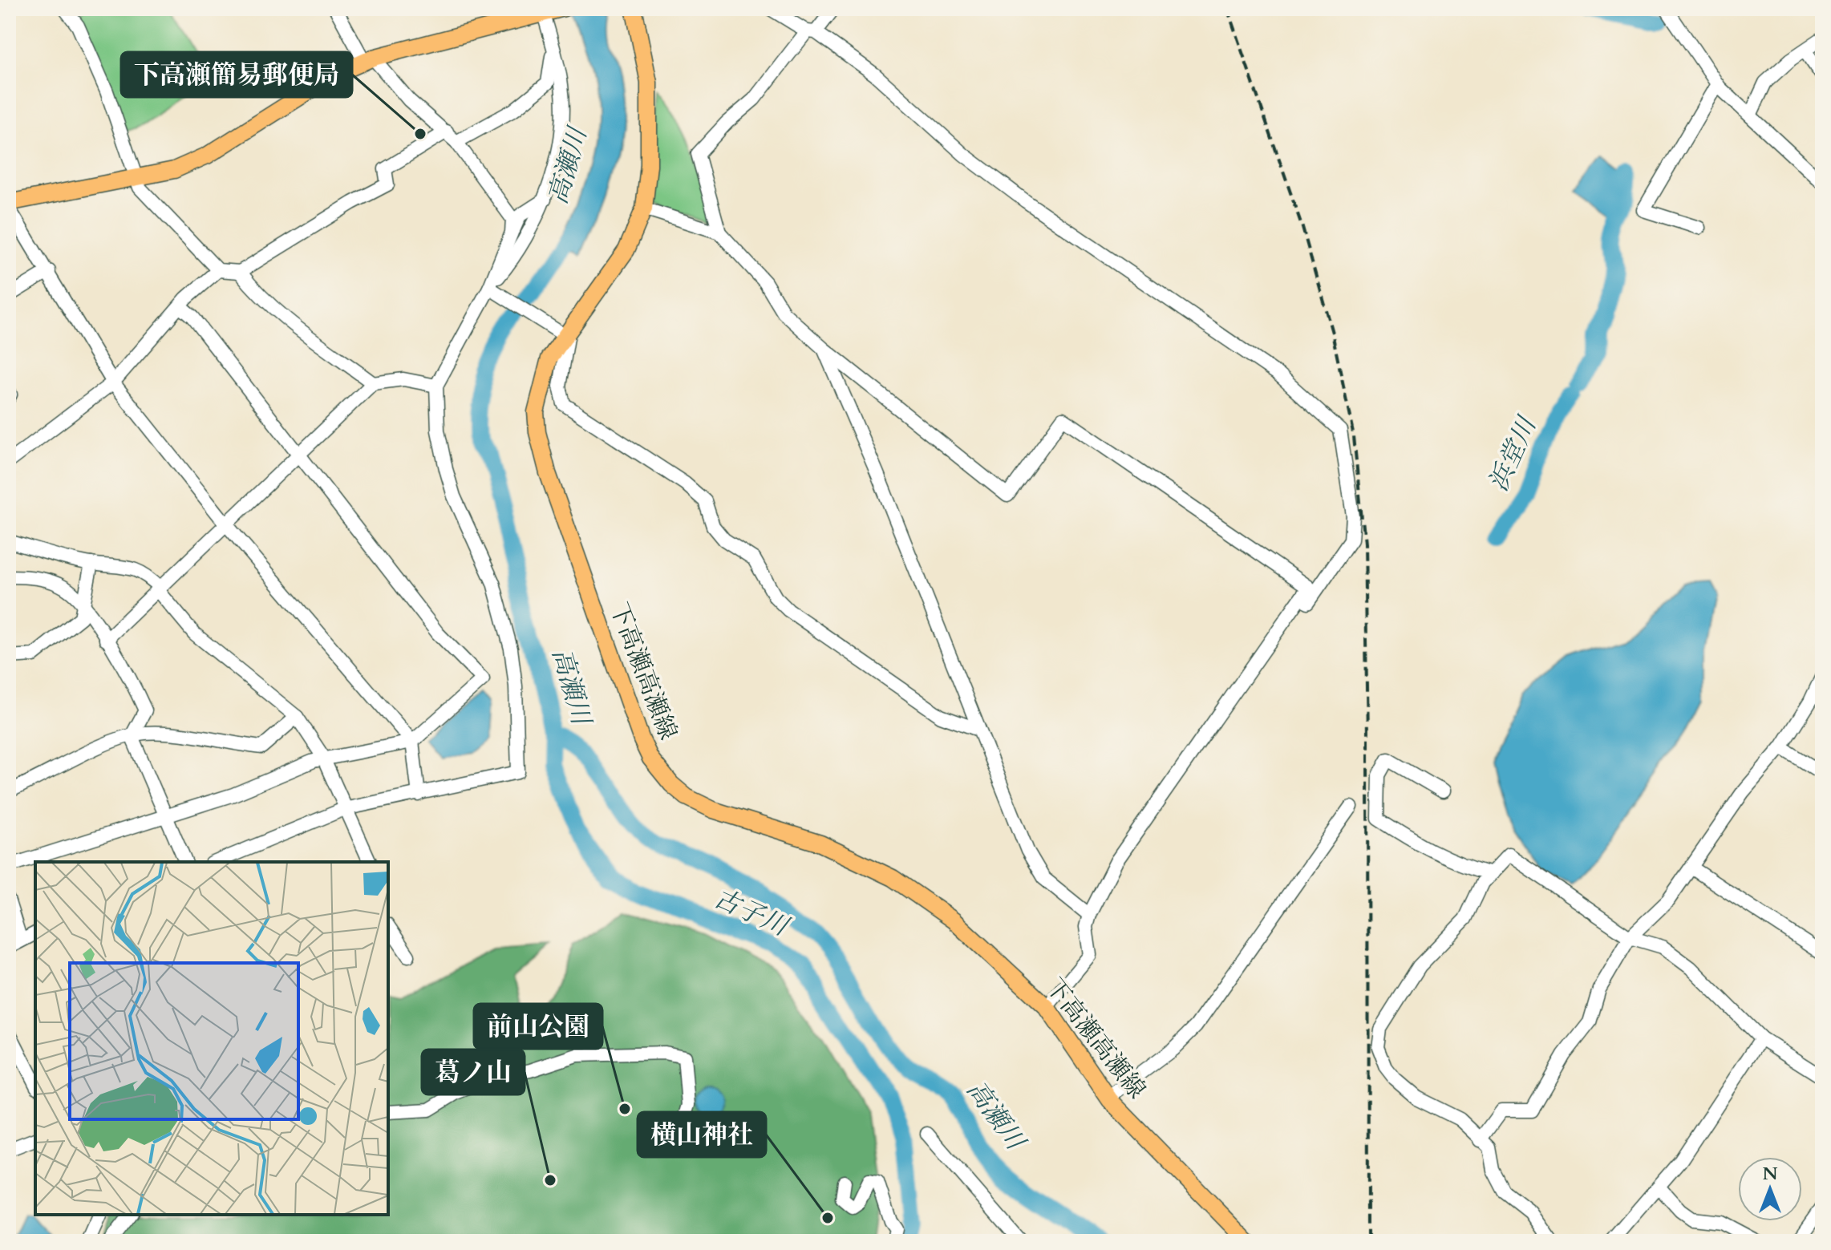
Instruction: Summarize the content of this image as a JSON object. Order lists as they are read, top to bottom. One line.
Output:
{"streets":{"main road":["下高瀬高瀬線"]},"water":["高瀬川","浜堂川","古子川"],"places":["下高瀬簡易郵便局","前山公園","葛ノ山","横山神社"],"north":"top"}
